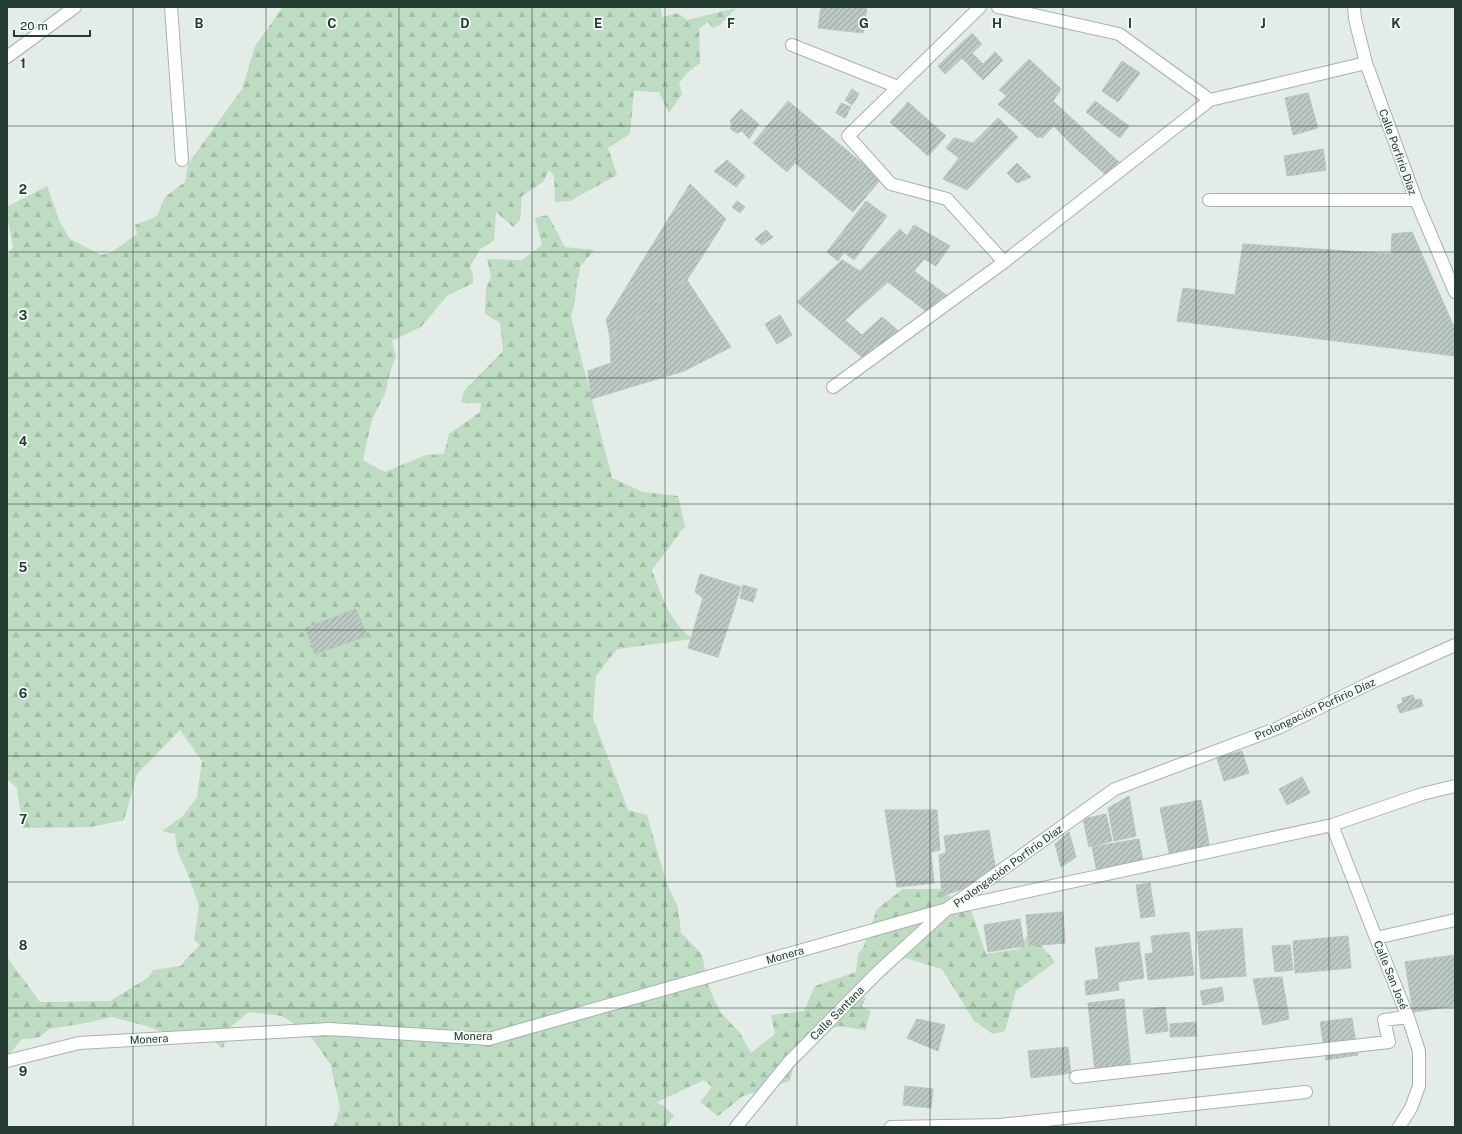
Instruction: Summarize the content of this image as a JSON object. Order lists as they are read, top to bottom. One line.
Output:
{"streets":{"street":["Calle Porfirio Díaz","Prolongación Porfirio Díaz","Monera","Calle San José","Calle Santana"]},"crossings":[["Prolongación Porfirio Díaz","Monera"],["Prolongación Porfirio Díaz","Calle San José"],["Prolongación Porfirio Díaz","Calle Santana"],["Monera","Calle Santana"]],"scale_bar":"20 m","grid":{"columns":["B","C","D","E","F","G","H","I","J","K"],"rows":["1","2","3","4","5","6","7","8","9"]}}
